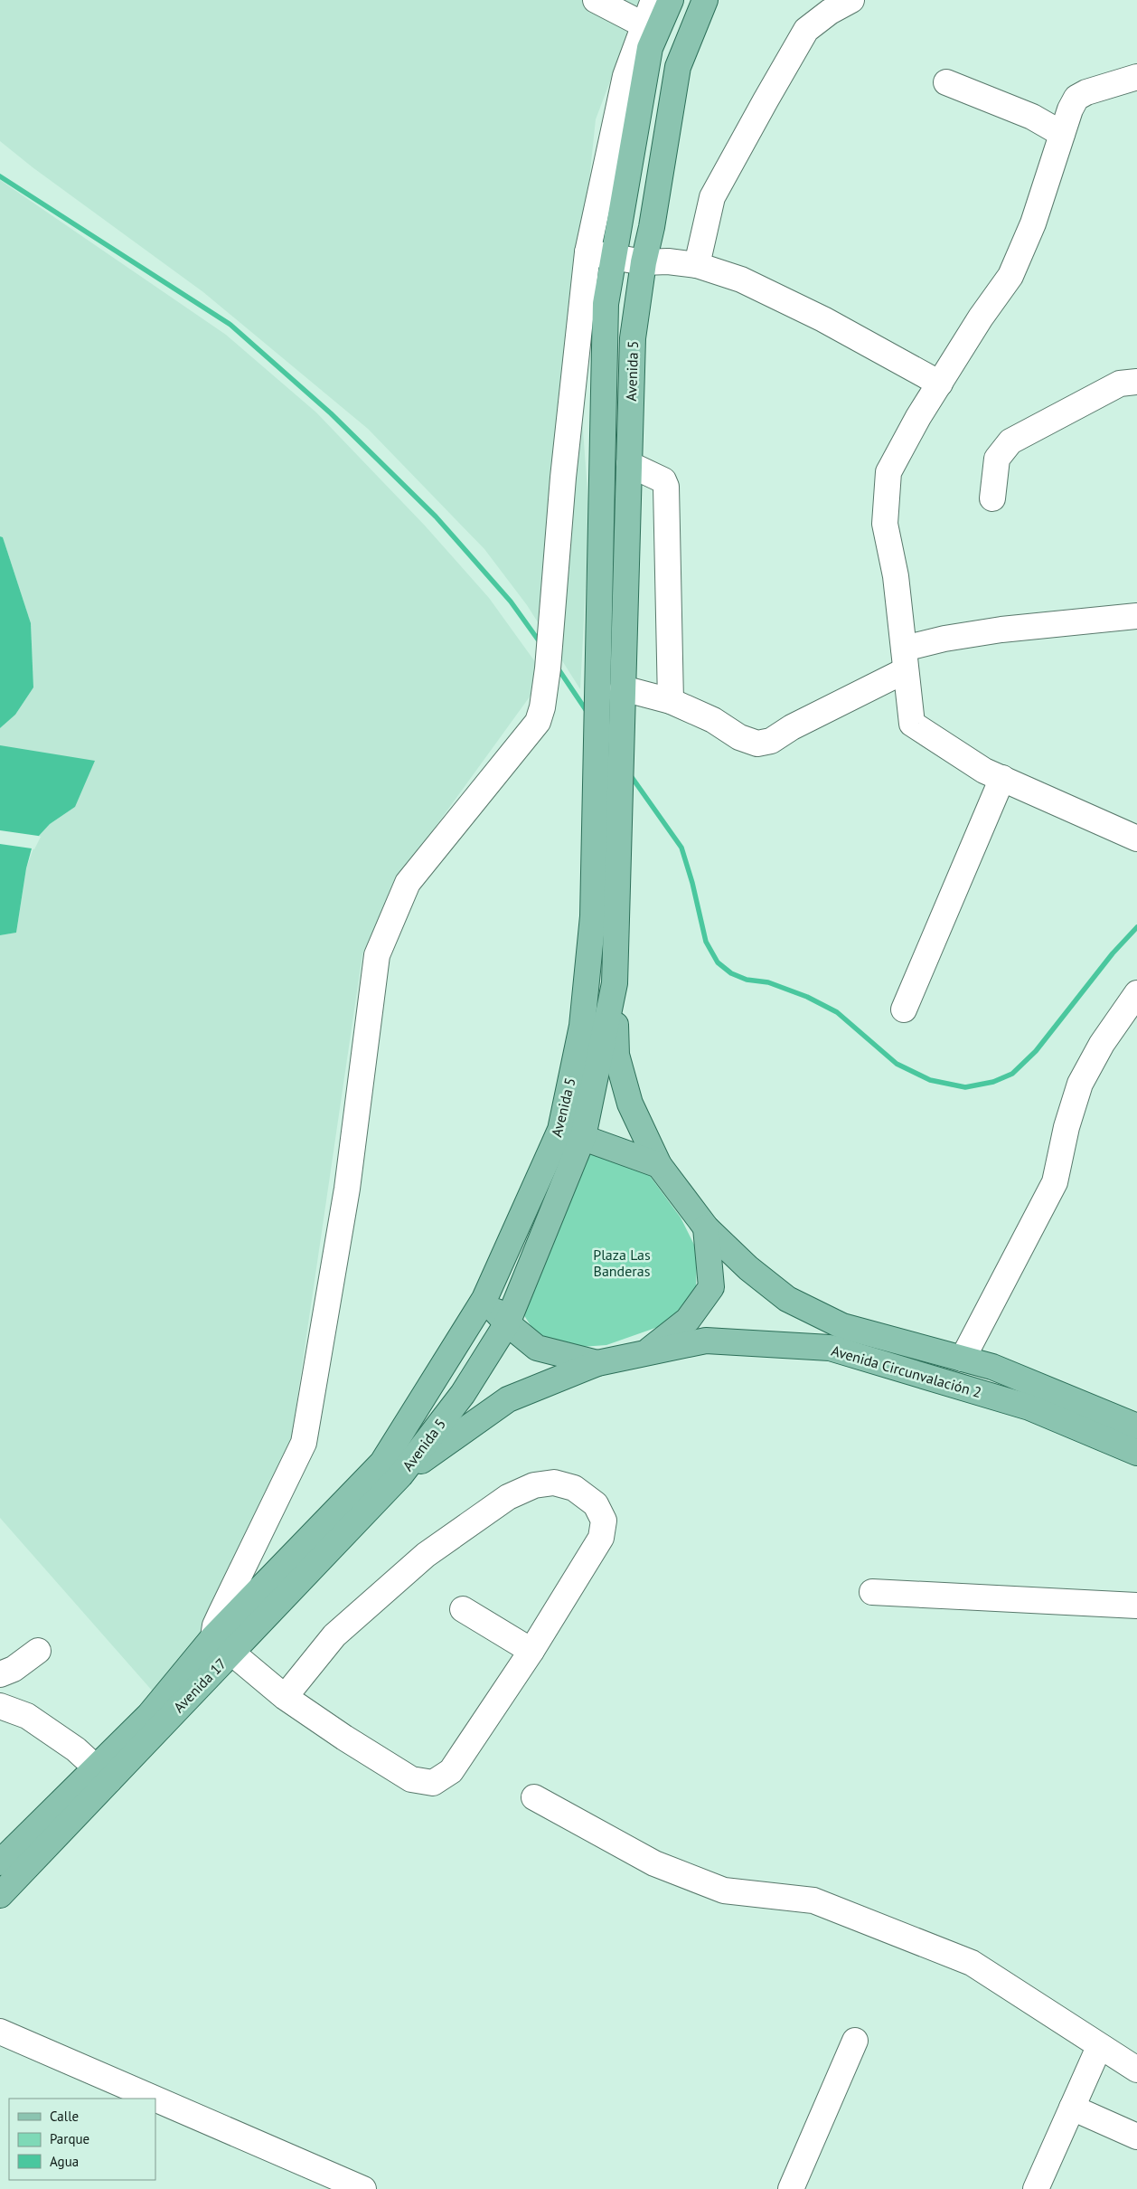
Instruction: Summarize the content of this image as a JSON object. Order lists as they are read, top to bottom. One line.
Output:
{"streets":{"main road":["Avenida 5","Avenida Circunvalación 2","Avenida 17"]},"crossings":[["Avenida 5","Avenida Circunvalación 2"],["Avenida 5","Avenida 17"],["Avenida Circunvalación 2","Avenida 17"]],"parks":["Plaza Las Banderas"],"legend":["Calle","Parque","Agua"]}
